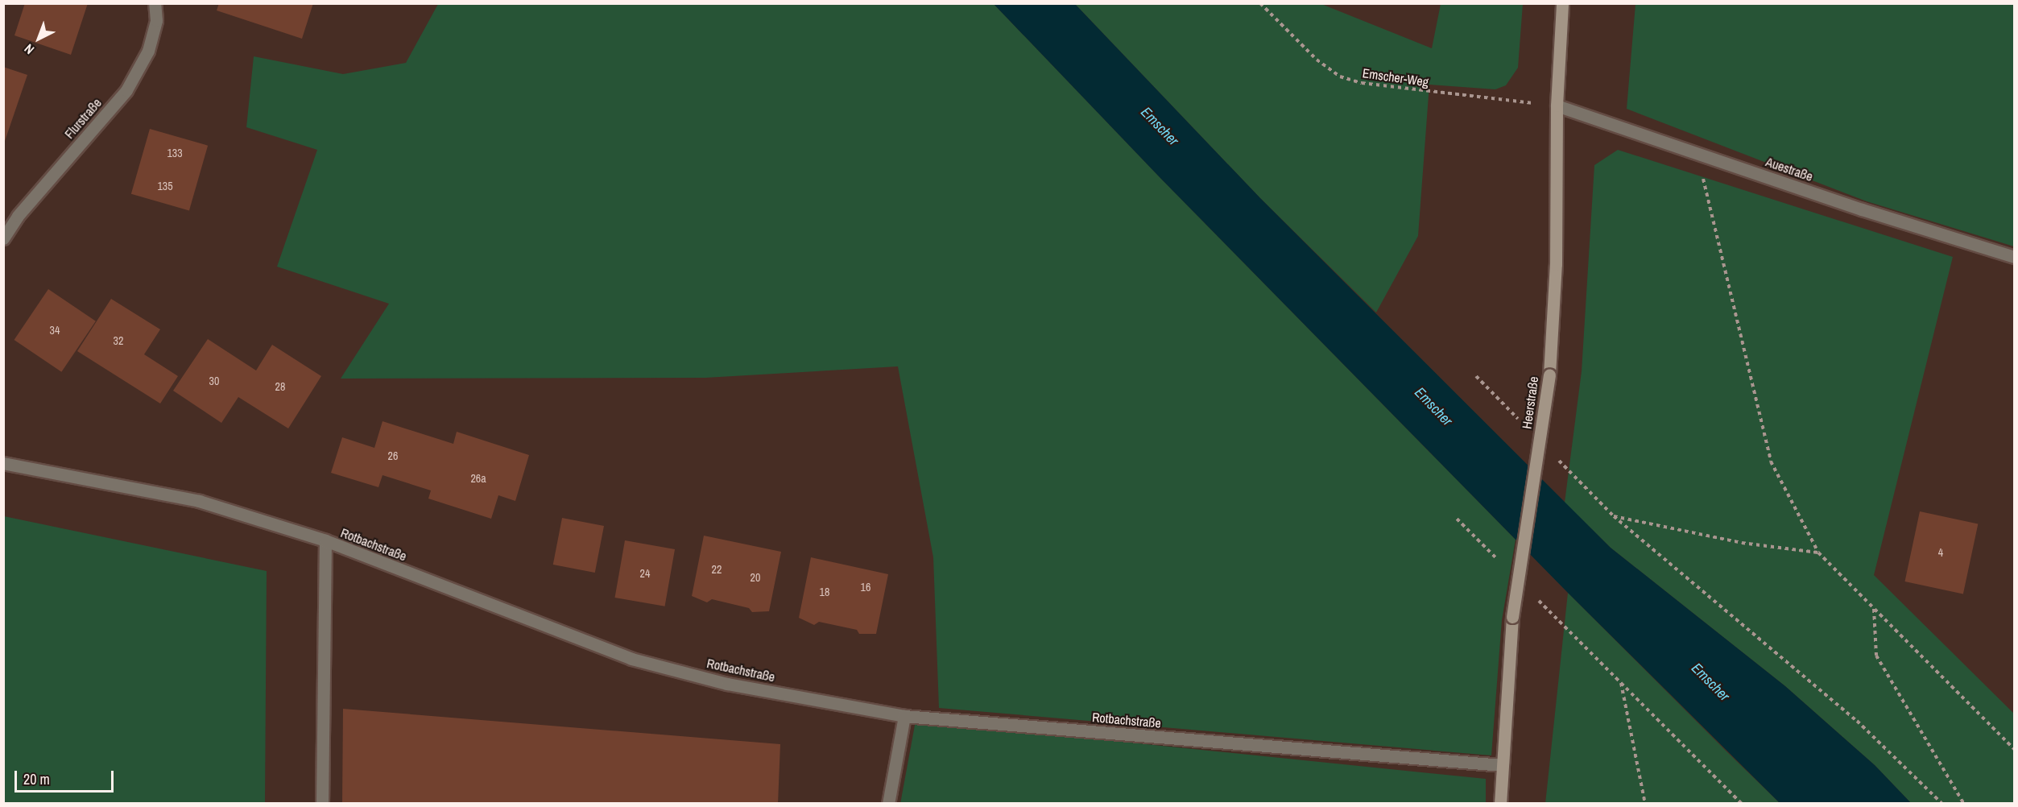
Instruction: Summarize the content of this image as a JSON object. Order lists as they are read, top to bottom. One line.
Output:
{"streets":{"main road":["Heerstraße"],"street":["Flurstraße","Auestraße","Rotbachstraße"],"path":["Emscher-Weg"]},"crossings":[["Emscher-Weg","Auestraße"],["Emscher-Weg","Heerstraße"],["Auestraße","Heerstraße"],["Heerstraße","Rotbachstraße"]],"water":["Emscher"],"house_numbers":["133","135","34","32","30","28","26","26a","4","22","24","20","16","18"],"scale_bar":"20 m","north":"bottom left"}
